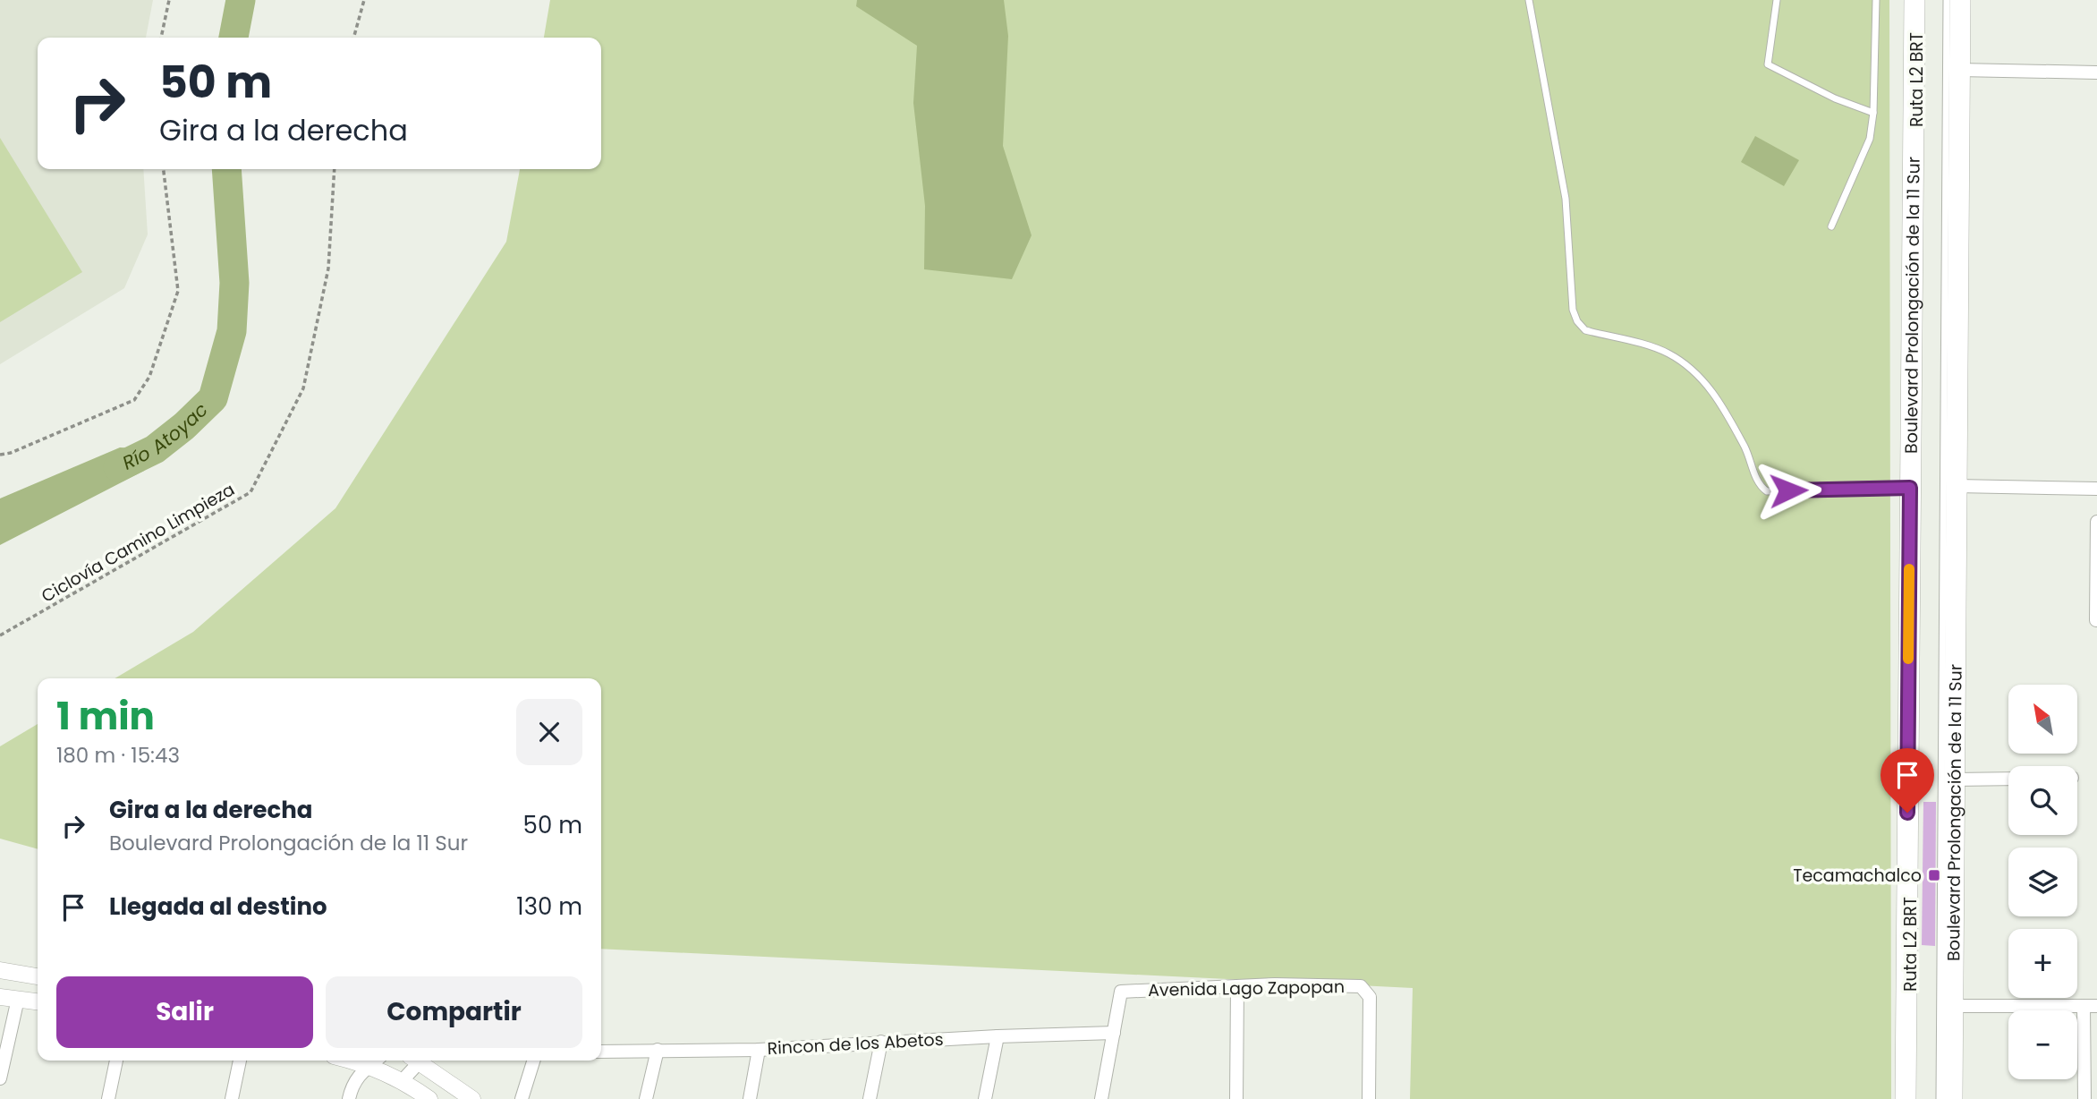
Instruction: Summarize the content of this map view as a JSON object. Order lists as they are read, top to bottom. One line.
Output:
{"streets":{"main road":["Boulevard Prolongación de la 11 Sur"],"street":["Avenida Lago Zapopan","Rincon de los Abetos"],"lane":["Ruta L2 BRT"],"path":["Ciclovía Camino Limpieza"]},"crossings":[["Ruta L2 BRT","Boulevard Prolongación de la 11 Sur"],["Avenida Lago Zapopan","Rincon de los Abetos"]],"water":["Río Atoyac"],"places":{"transit":["Tecamachalco"]},"north":"top left","page":{"turn":["50 m","Gira a la derecha"],"heading":["1 min","180 m · 15:43"],"map_buttons":["+","−"],"list":[{"name":"Gira a la derecha","note":"Boulevard Prolongación de la 11 Sur","value":"50 m"},{"name":"Llegada al destino","value":"130 m"}],"buttons":["Salir","Compartir"]}}
